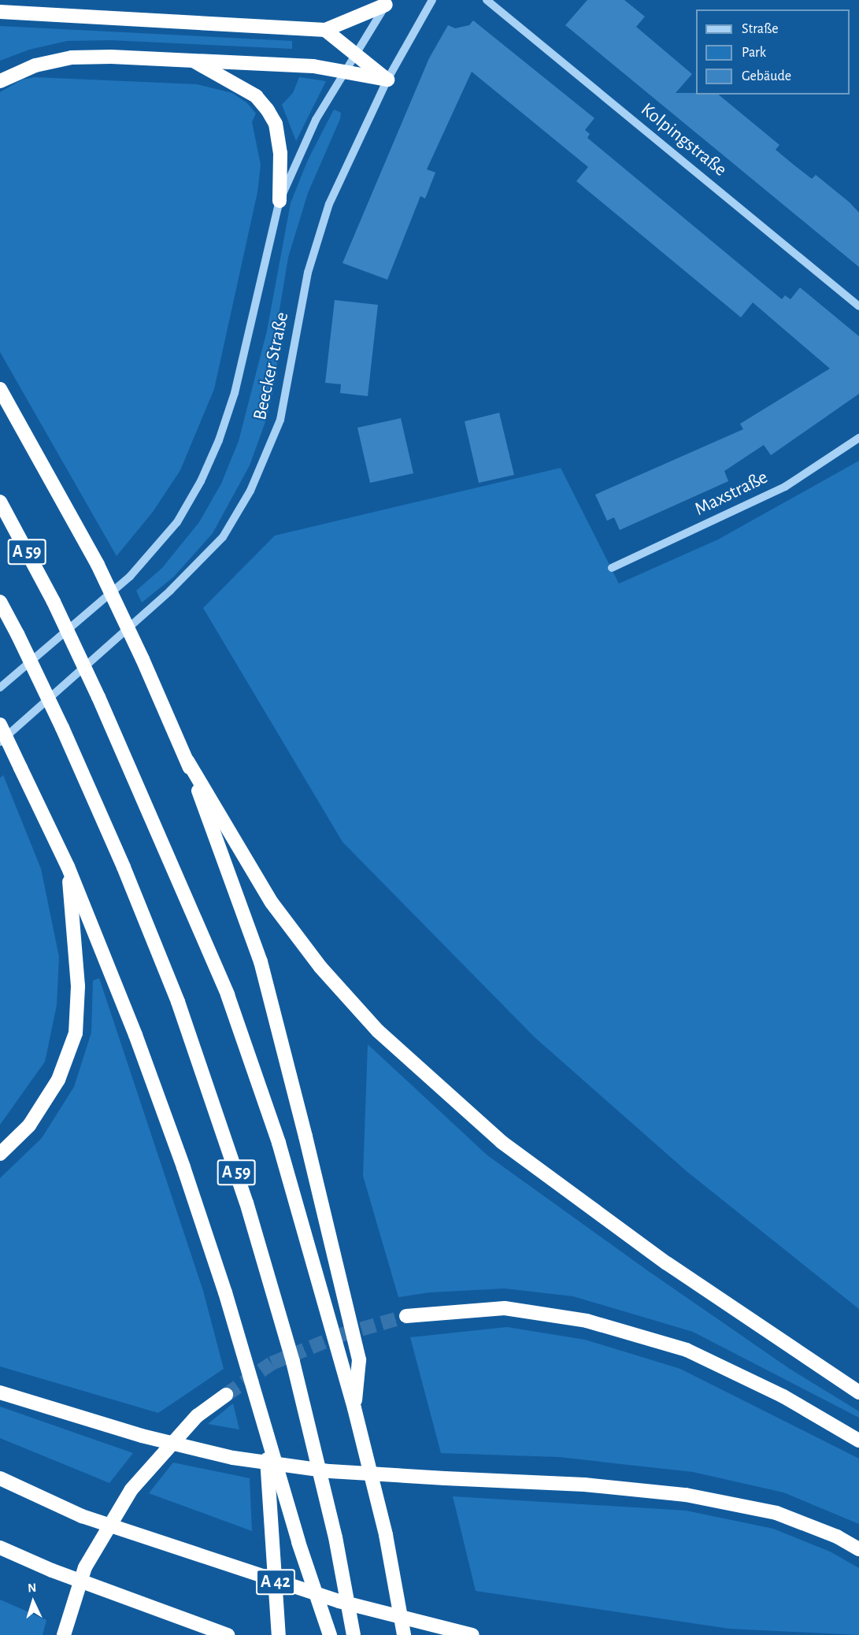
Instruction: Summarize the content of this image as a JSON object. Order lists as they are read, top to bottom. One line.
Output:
{"streets":{"highway":["A 59","A 42"],"street":["Kolpingstraße","Beecker Straße","Maxstraße"]},"legend":["Straße","Park","Gebäude"],"north":"top"}
